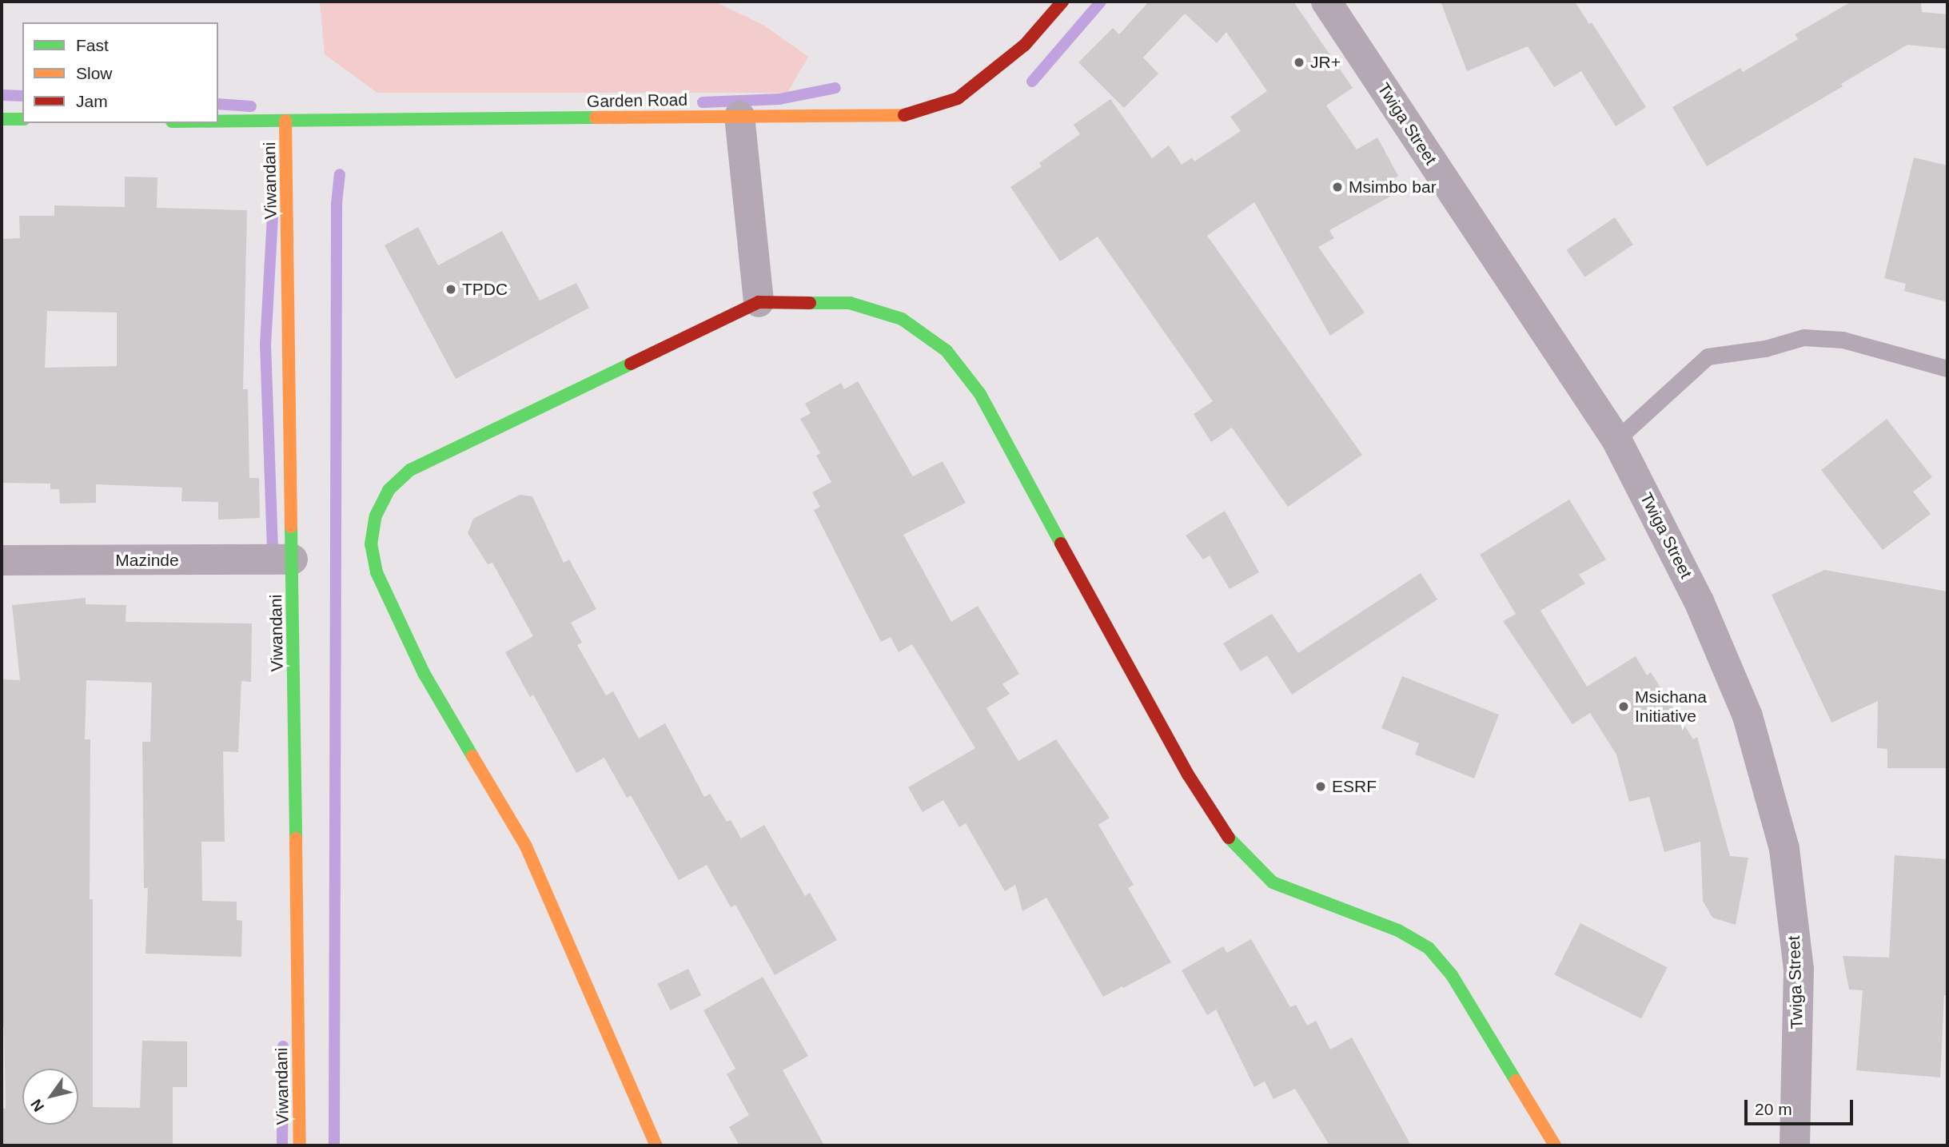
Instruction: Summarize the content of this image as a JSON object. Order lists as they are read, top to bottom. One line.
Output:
{"streets":{"street":["Garden Road","Twiga Street","Viwandani","Mazinde"]},"crossings":[["Garden Road","Viwandani"],["Viwandani","Mazinde"]],"places":["JR+","Msimbo bar","TPDC","Msichana Initiative","ESRF"],"legend":["Fast","Slow","Jam"],"scale_bar":"20 m","north":"bottom left"}
